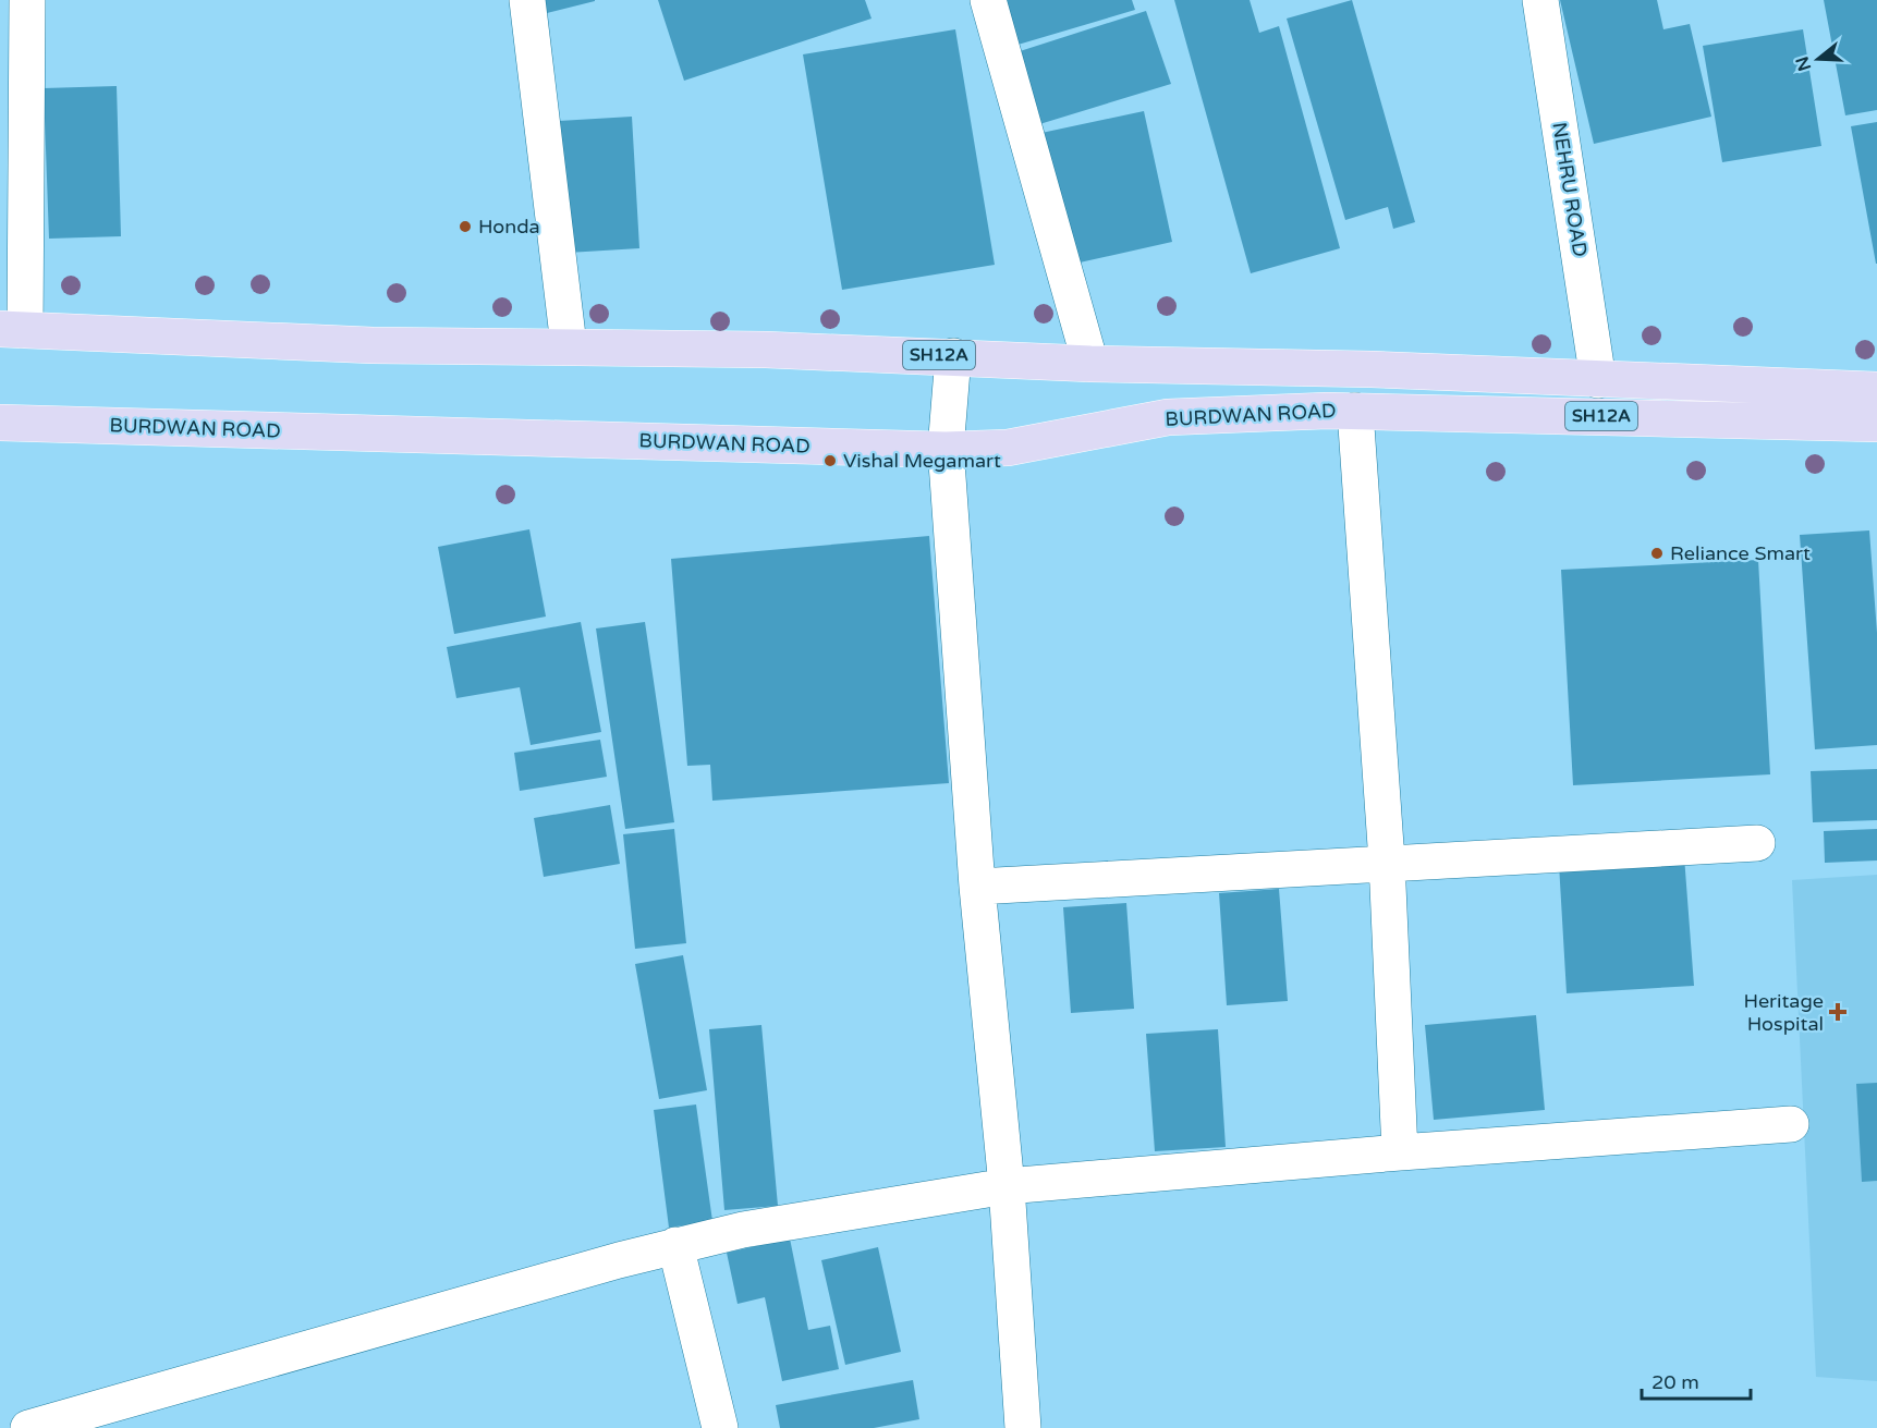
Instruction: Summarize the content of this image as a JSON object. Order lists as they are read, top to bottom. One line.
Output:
{"streets":{"main road":["SH12A","BURDWAN ROAD"],"street":["NEHRU ROAD"]},"crossings":[["NEHRU ROAD","SH12A"]],"places":{"other":["Honda","Vishal Megamart","Reliance Smart"],"health":["Heritage Hospital"]},"scale_bar":"20 m","north":"left"}
